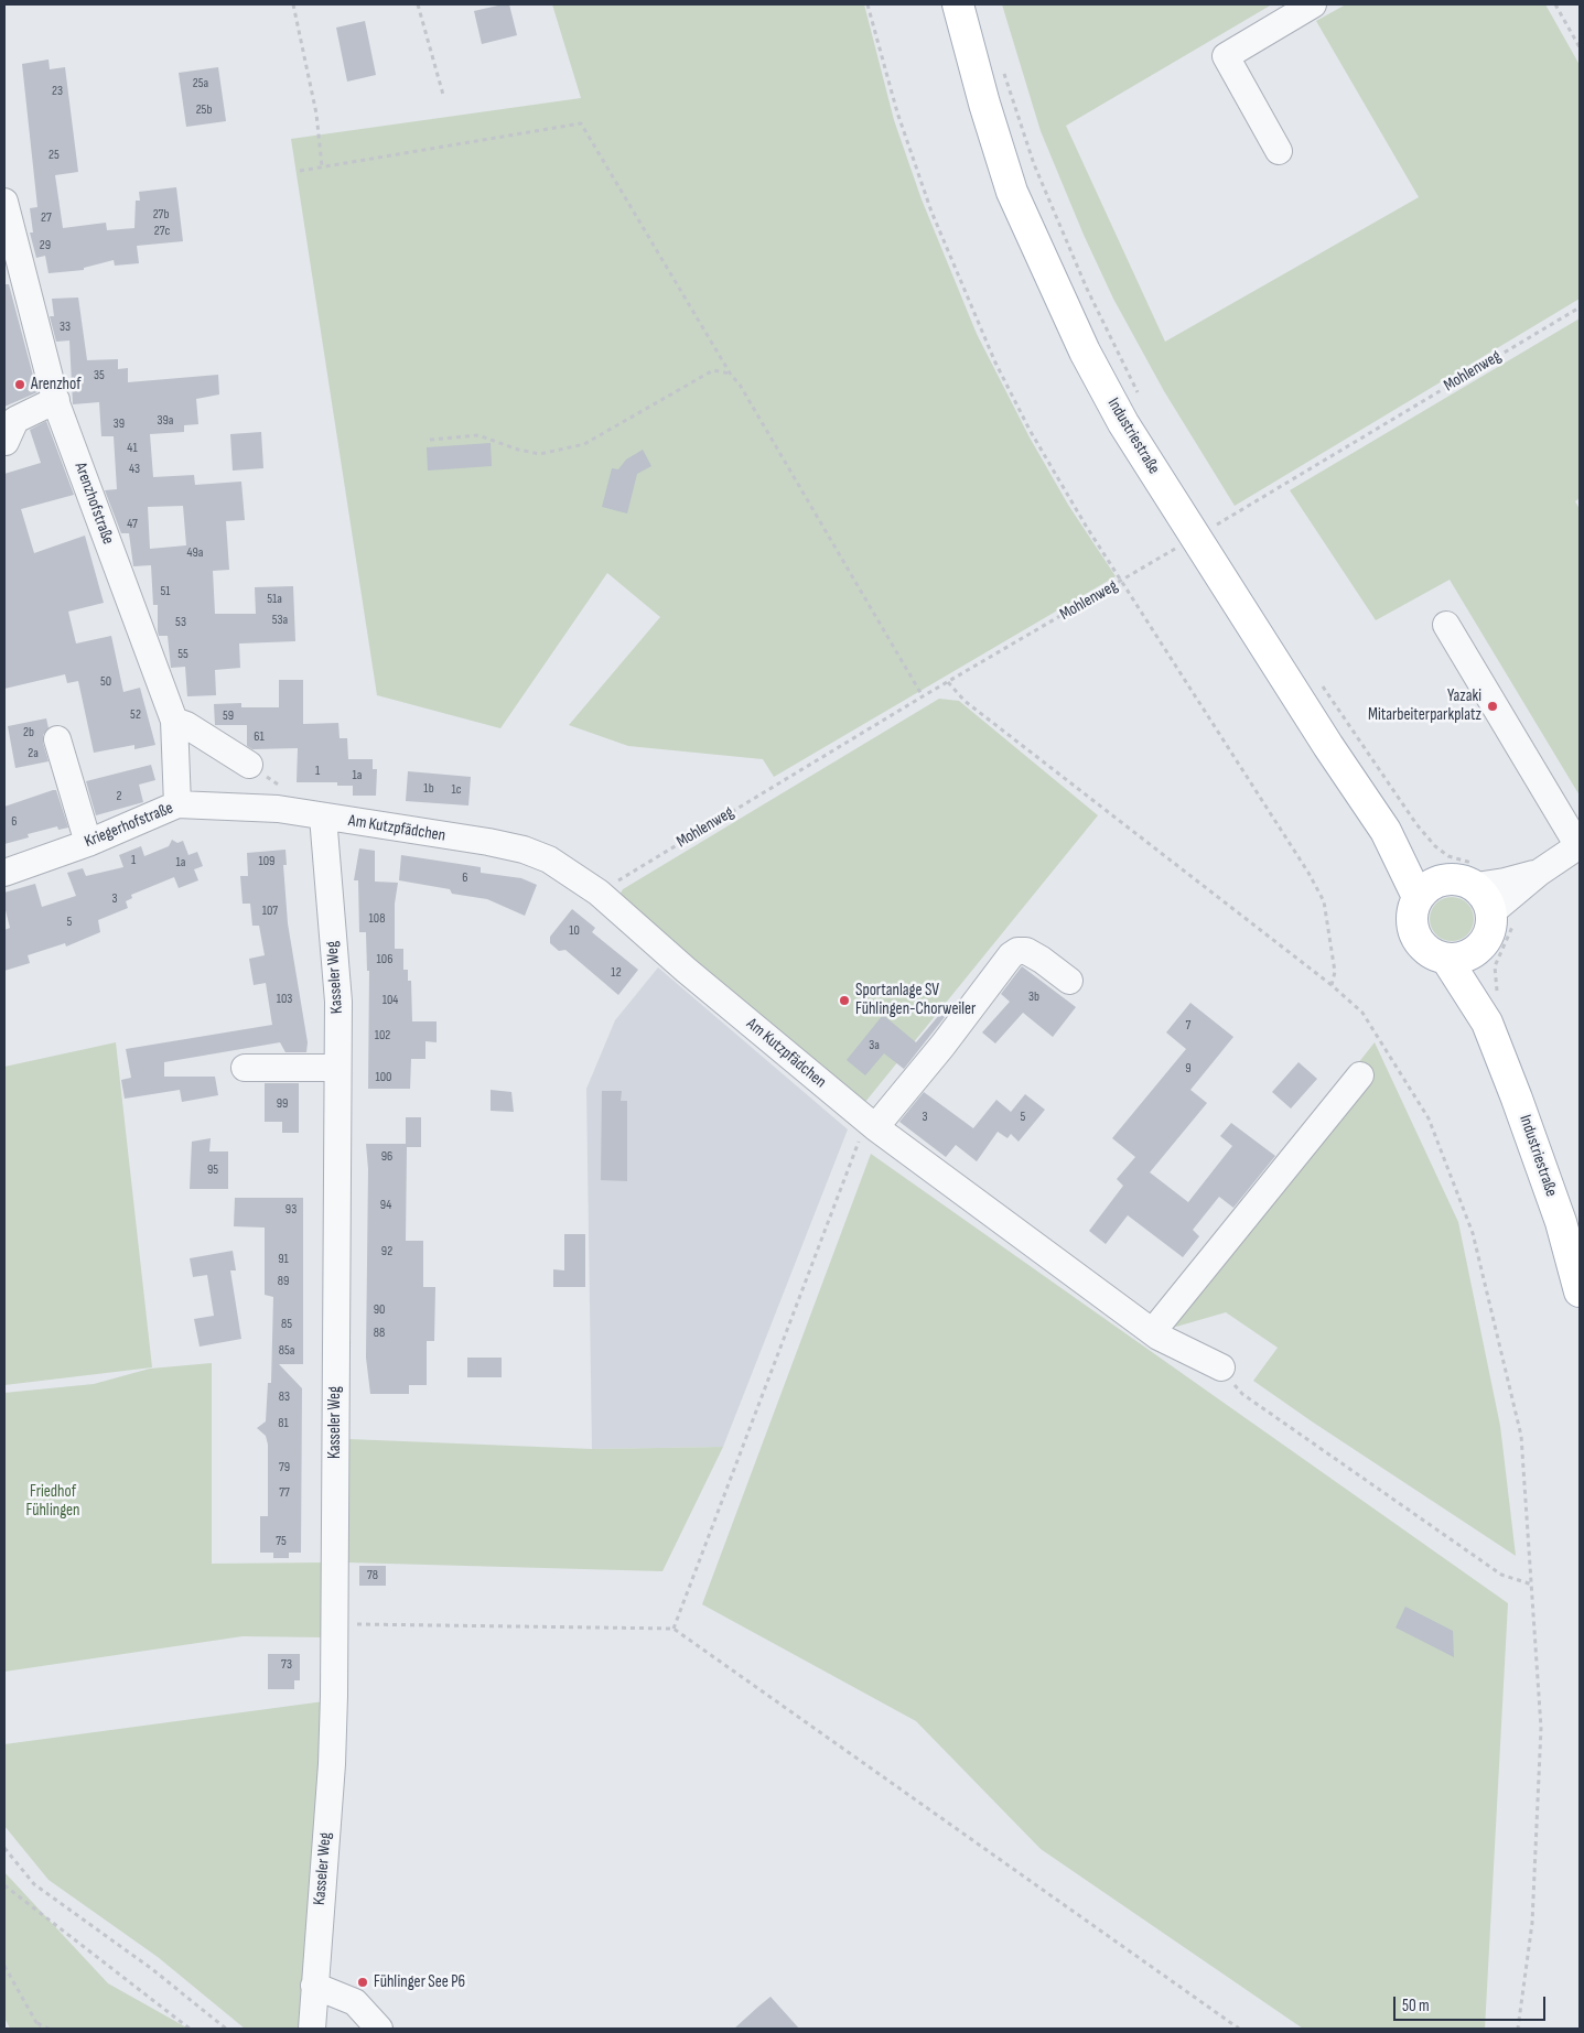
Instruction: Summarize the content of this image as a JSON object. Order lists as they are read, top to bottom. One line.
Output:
{"streets":{"main road":["Industriestraße"],"street":["Arenzhofstraße","Kriegerhofstraße","Am Kutzpfädchen","Kasseler Weg"],"path":["Mohlenweg"]},"crossings":[["Mohlenweg","Industriestraße"],["Mohlenweg","Am Kutzpfädchen"],["Arenzhofstraße","Kriegerhofstraße"],["Kriegerhofstraße","Am Kutzpfädchen"],["Kriegerhofstraße","Kasseler Weg"],["Am Kutzpfädchen","Kasseler Weg"]],"parks":["Friedhof Fühlingen"],"places":["Arenzhof","Yazaki Mitarbeiterparkplatz","Sportanlage SV Fühlingen-Chorweiler","Fühlinger See P6"],"house_numbers":["25a","23","25b","25","27b","27","27c","29","33","35","39a","39","41","43","47","49a","51","51a","53a","53","55","50","52","59","2b","61","2a","1","1a","1b","1c","2","6","1","109","1a","6","3","107","108","5","10","106","12","3b","103","104","7","102","3a","9","100","99","3","5","96","95","94","93","92","91","89","90","85","88","85a","83","81","79","77","75","78","73"],"scale_bar":"50 m"}
